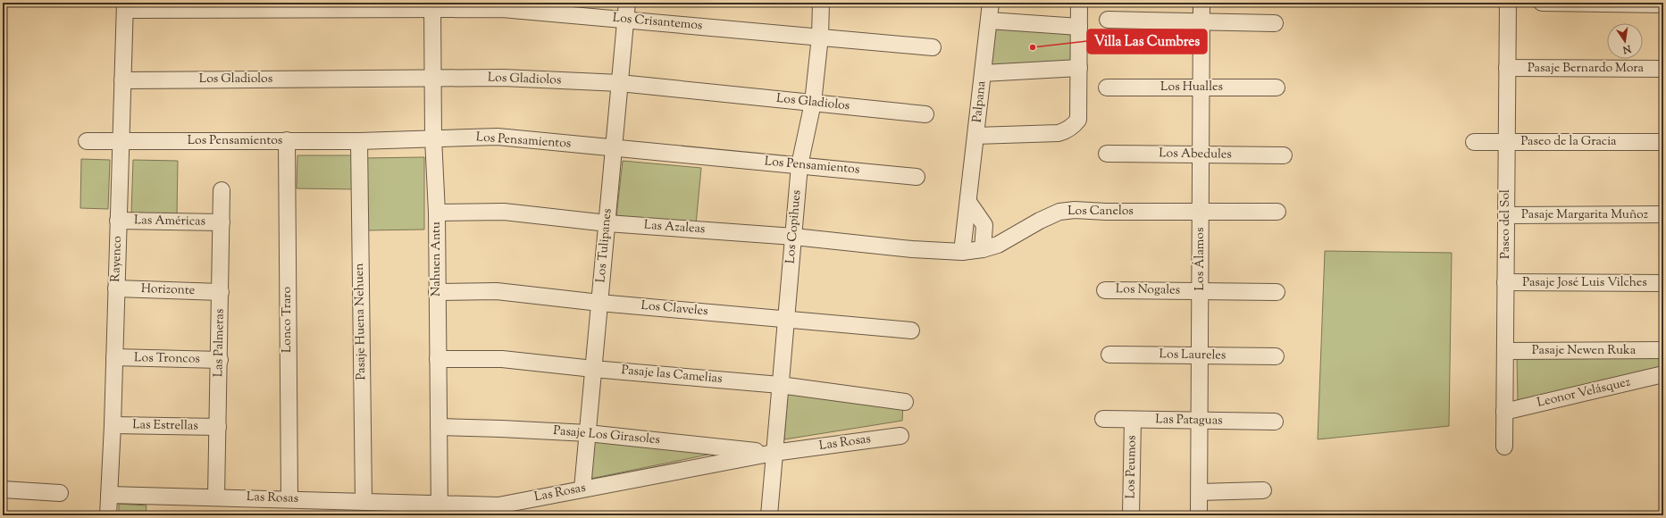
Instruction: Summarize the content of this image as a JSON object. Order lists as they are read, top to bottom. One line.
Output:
{"streets":{"street":["Los Crisantemos","Pasaje Bernardo Mora","Los Gladiolos","Los Hualles","Palpana","Los Pensamientos","Paseo de la Gracia","Los Abedules","Los Canelos","Pasaje Margarita Muñoz","Las Américas","Paseo del Sol","Los Copihues","Las Azaleas","Los Tulipanes","Rayenco","Nahuen Antu","Los Álamos","Pasaje José Luis Vilches","Horizonte","Los Nogales","Los Claveles","Lonco Traro","Pasaje Huena Nehuen","Las Palmeras","Pasaje Newen Ruka","Los Laureles","Los Troncos","Pasaje las Camelias","Leonor Velásquez","Las Pataguas","Las Estrellas","Pasaje Los Girasoles","Las Rosas","Los Peumos"]},"crossings":[["Los Crisantemos","Los Copihues"],["Los Crisantemos","Los Tulipanes"],["Los Crisantemos","Rayenco"],["Los Crisantemos","Nahuen Antu"],["Pasaje Bernardo Mora","Paseo del Sol"],["Los Gladiolos","Los Copihues"],["Los Gladiolos","Los Tulipanes"],["Los Gladiolos","Rayenco"],["Los Gladiolos","Nahuen Antu"],["Los Hualles","Los Álamos"],["Palpana","Los Canelos"],["Los Pensamientos","Los Copihues"],["Los Pensamientos","Los Tulipanes"],["Los Pensamientos","Rayenco"],["Los Pensamientos","Nahuen Antu"],["Los Pensamientos","Lonco Traro"],["Los Pensamientos","Pasaje Huena Nehuen"],["Paseo de la Gracia","Paseo del Sol"],["Los Abedules","Los Álamos"],["Los Canelos","Las Azaleas"],["Los Canelos","Los Álamos"],["Pasaje Margarita Muñoz","Paseo del Sol"],["Las Américas","Rayenco"],["Las Américas","Las Palmeras"],["Paseo del Sol","Pasaje José Luis Vilches"],["Paseo del Sol","Pasaje Newen Ruka"],["Paseo del Sol","Leonor Velásquez"],["Los Copihues","Las Azaleas"],["Los Copihues","Los Claveles"],["Los Copihues","Pasaje las Camelias"],["Los Copihues","Pasaje Los Girasoles"],["Los Copihues","Las Rosas"],["Las Azaleas","Los Tulipanes"],["Las Azaleas","Nahuen Antu"],["Los Tulipanes","Los Claveles"],["Los Tulipanes","Pasaje las Camelias"],["Los Tulipanes","Pasaje Los Girasoles"],["Los Tulipanes","Las Rosas"],["Rayenco","Horizonte"],["Rayenco","Los Troncos"],["Rayenco","Las Estrellas"],["Rayenco","Las Rosas"],["Nahuen Antu","Los Claveles"],["Nahuen Antu","Pasaje las Camelias"],["Nahuen Antu","Pasaje Los Girasoles"],["Nahuen Antu","Las Rosas"],["Los Álamos","Los Nogales"],["Los Álamos","Los Laureles"],["Los Álamos","Las Pataguas"],["Horizonte","Las Palmeras"],["Lonco Traro","Las Rosas"],["Pasaje Huena Nehuen","Las Rosas"],["Las Palmeras","Los Troncos"],["Las Palmeras","Las Estrellas"],["Las Palmeras","Las Rosas"],["Las Pataguas","Los Peumos"],["Pasaje Los Girasoles","Las Rosas"]],"places":["Villa Las Cumbres"],"north":"bottom"}
